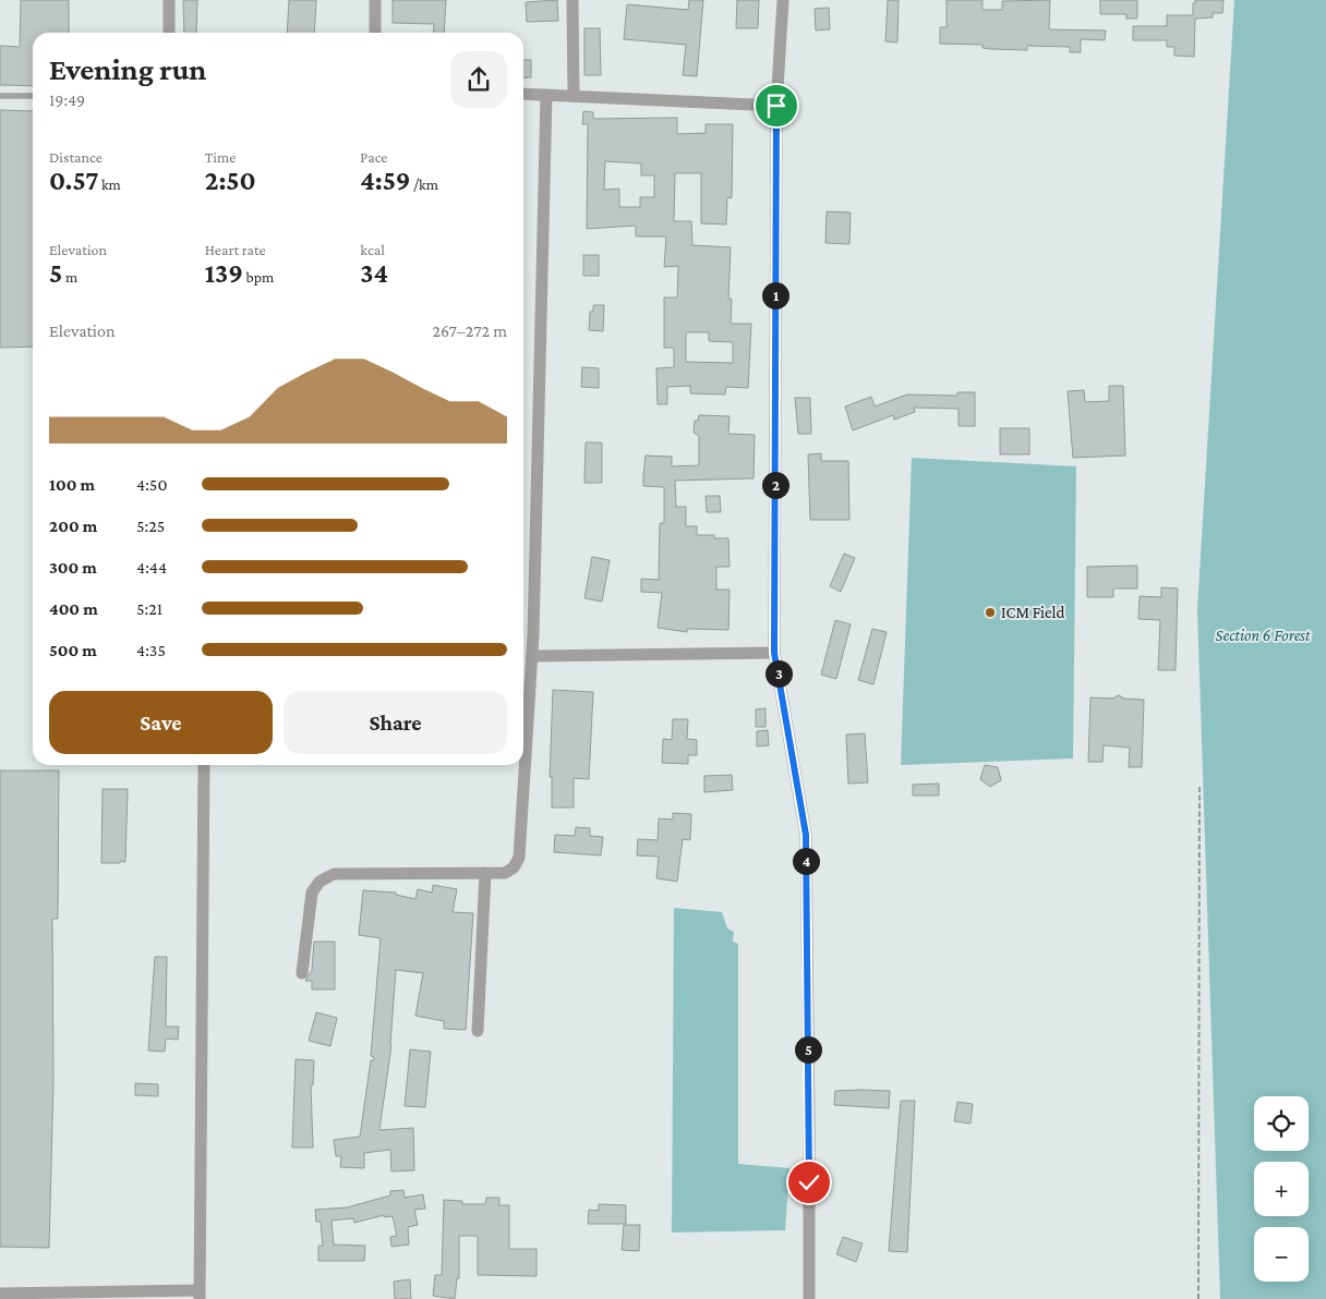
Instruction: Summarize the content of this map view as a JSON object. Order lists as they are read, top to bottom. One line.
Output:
{"parks":["Section 6 Forest"],"places":["ICM Field"],"page":{"heading":["Evening run","19:49"],"stats":[["Distance","0.57 km"],["Time","2:50"],["Pace","4:59 /km"],["Elevation","5 m"],["Heart rate","139 bpm"],["kcal","34"]],"pins":["1","2","3","4","5"],"chart":["Elevation","267–272 m"],"list":[{"name":"100 m","note":"4:50"},{"name":"200 m","note":"5:25"},{"name":"300 m","note":"4:44"},{"name":"400 m","note":"5:21"},{"name":"500 m","note":"4:35"}],"buttons":["Save","Share"],"map_buttons":["+","−"]}}
